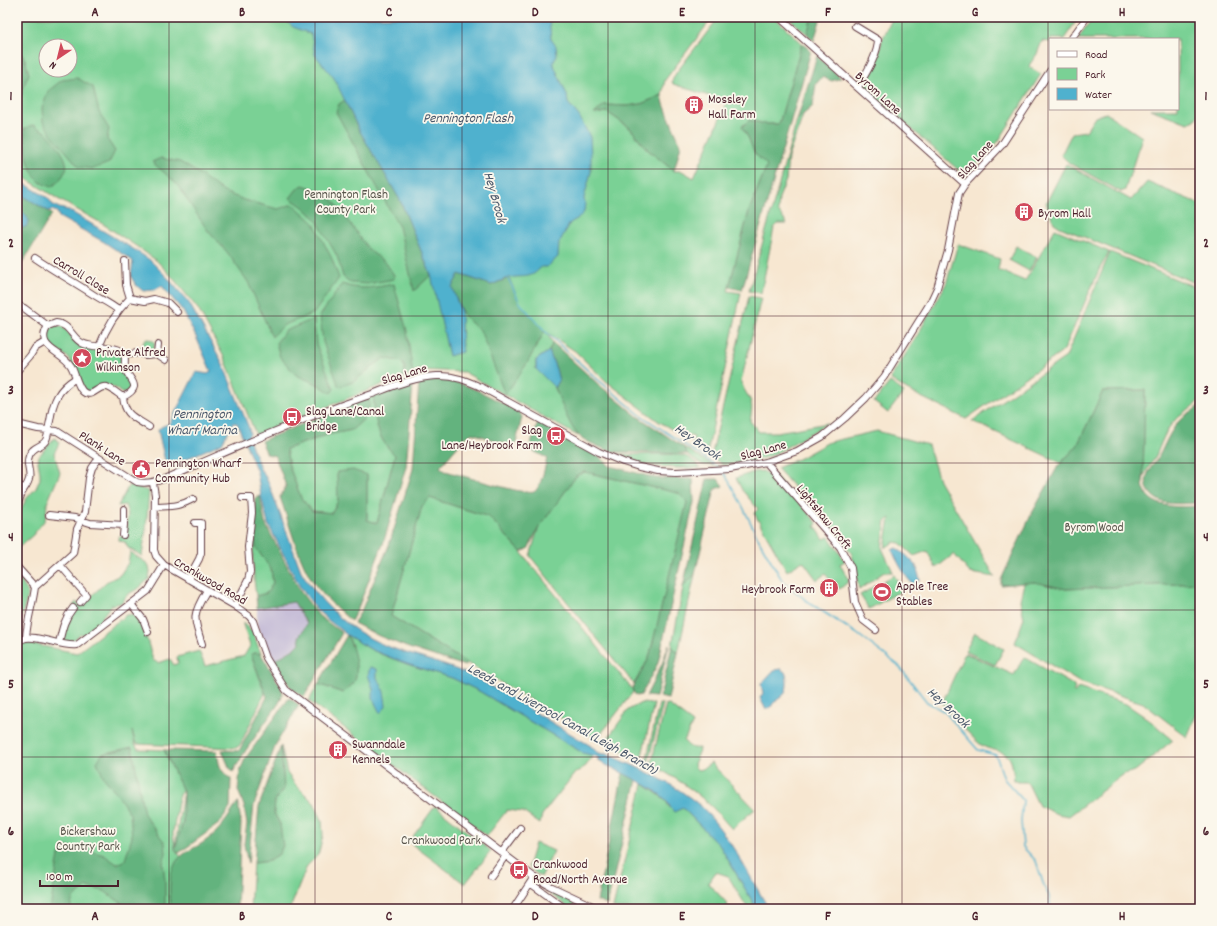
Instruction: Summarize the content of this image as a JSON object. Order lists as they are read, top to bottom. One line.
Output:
{"streets":{"street":["Byrom Lane","Slag Lane","Carroll Close","Plank Lane","Lightshaw Croft","Crankwood Road"]},"crossings":[["Byrom Lane","Slag Lane"],["Slag Lane","Plank Lane"],["Slag Lane","Lightshaw Croft"],["Slag Lane","Crankwood Road"],["Plank Lane","Crankwood Road"]],"water":["Pennington Flash","Hey Brook","Pennington Wharf Marina","Leeds and Liverpool Canal (Leigh Branch)"],"parks":["Pennington Flash County Park","Byrom Wood","Bickershaw Country Park","Crankwood Park"],"places":{"building":["Mossley Hall Farm","Byrom Hall","Heybrook Farm","Swanndale Kennels"],"place":["Private Alfred Wilkinson"],"bus stop":["Slag Lane/Canal Bridge","Slag Lane/Heybrook Farm","Crankwood Road/North Avenue"],"public building":["Pennington Wharf Community Hub"],"sports":["Apple Tree Stables"]},"legend":["Road","Park","Water"],"scale_bar":"100 m","north":"bottom left","grid":{"columns":["A","B","C","D","E","F","G","H"],"rows":["1","2","3","4","5","6"]}}
